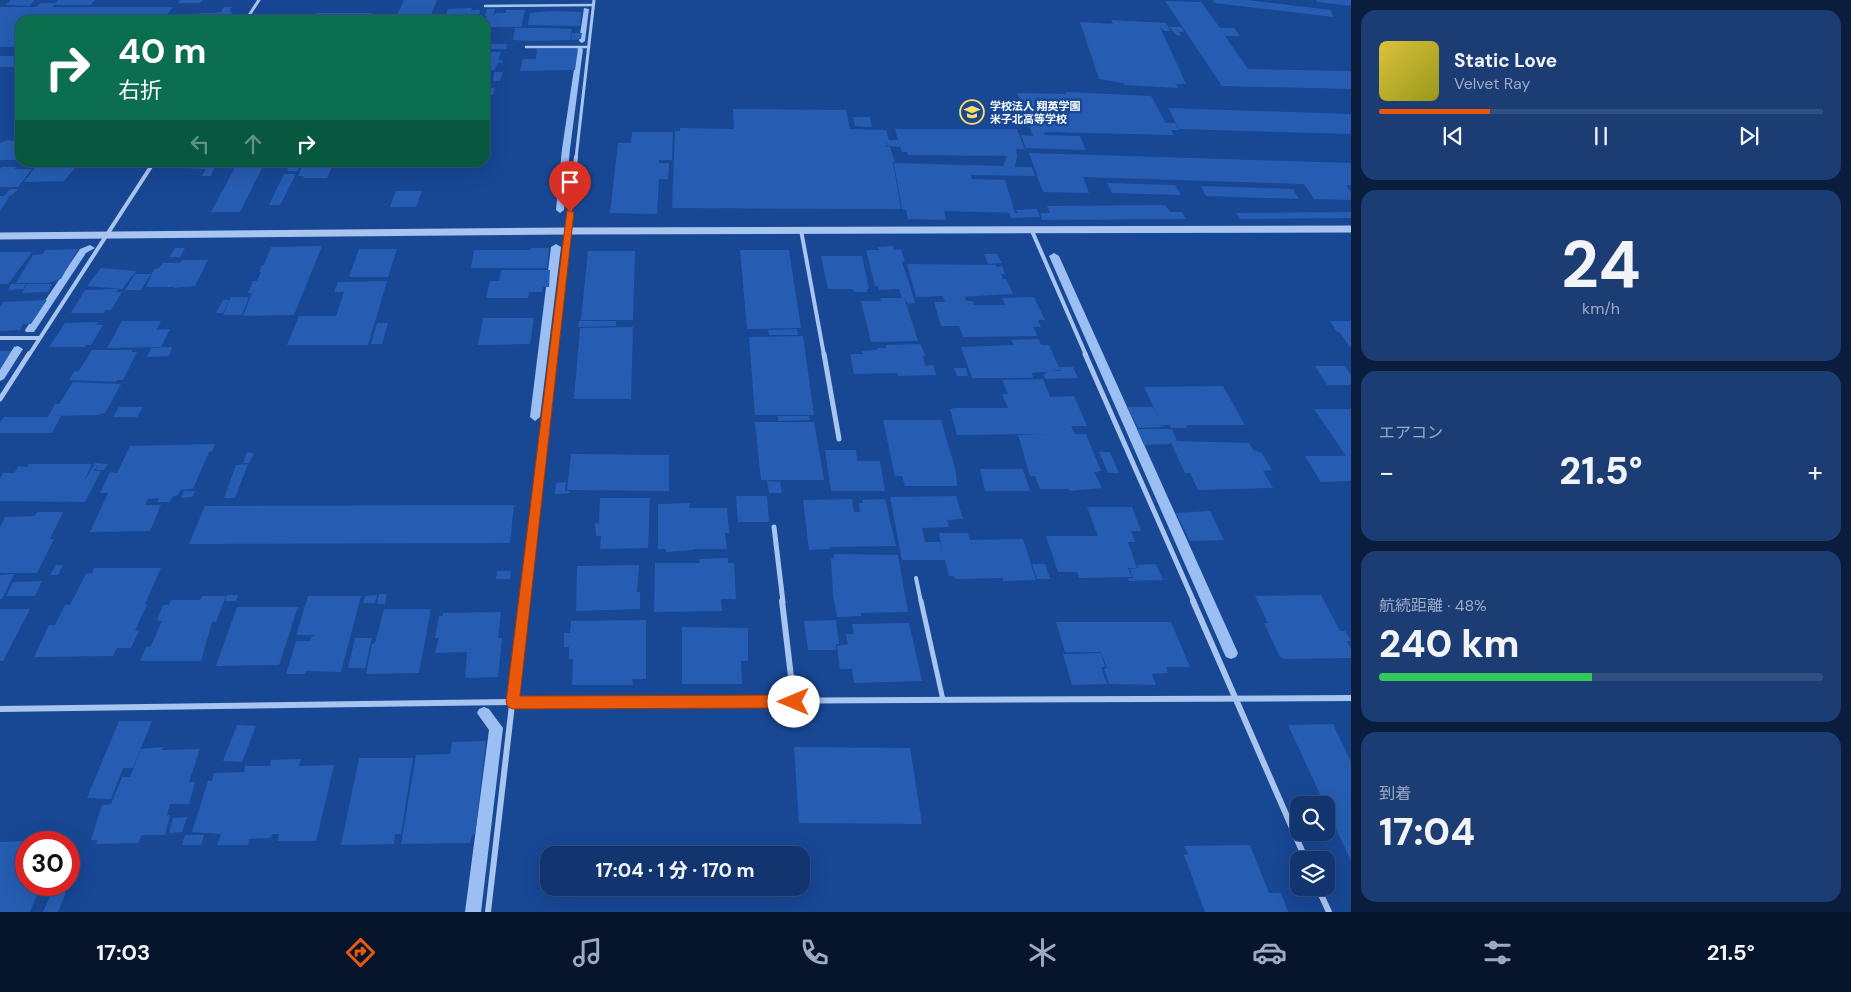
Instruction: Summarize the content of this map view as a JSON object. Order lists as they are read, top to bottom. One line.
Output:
{"places":{"school or university":["学校法人 翔英学園 米子北高等学校"]},"page":{"turn":["40 m","右折"],"song":["Static Love","Velvet Ray"],"tile":[["24","km/h"],"エアコン",["航続距離 · 48%","240 km"],["到着","17:04"]],"heat":["−","21.5°","+"],"limit":"30","trip":"17:04 · 1 分 · 170 m","tabs":["17:03","21.5°"]}}
